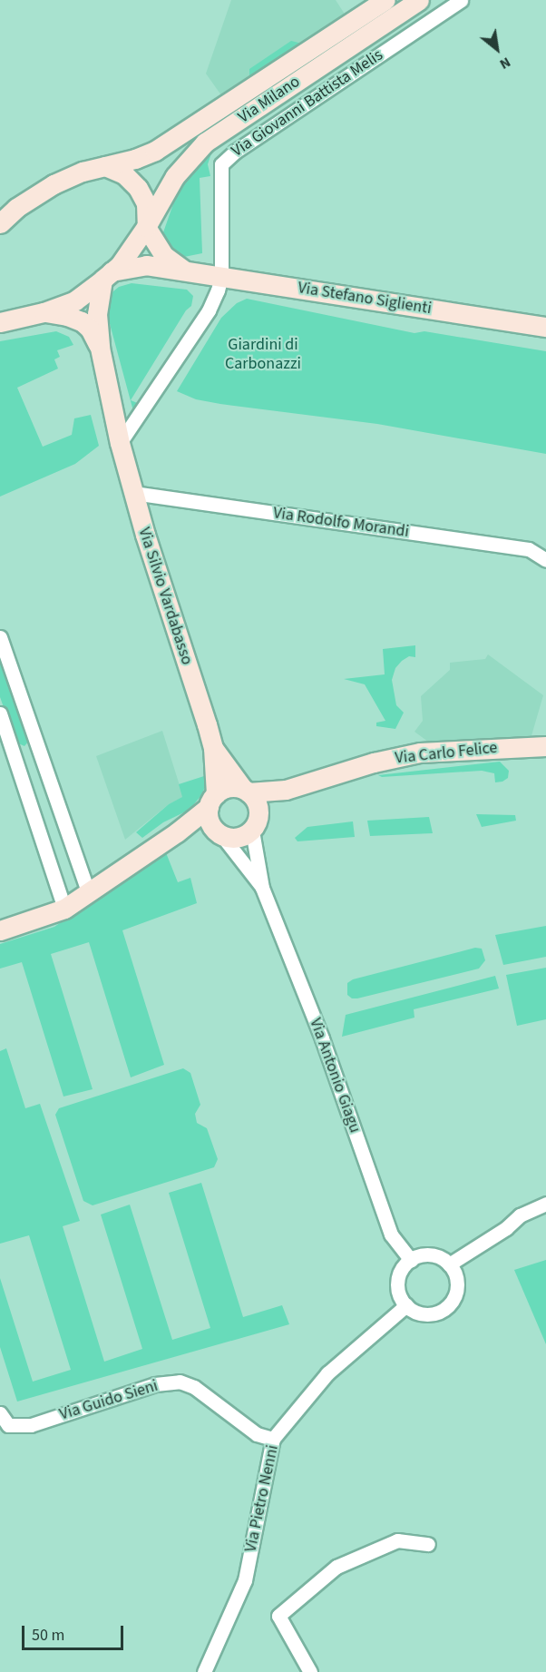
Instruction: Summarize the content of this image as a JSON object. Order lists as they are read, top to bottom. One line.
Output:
{"streets":{"main road":["Via Milano","Via Stefano Siglienti","Via Silvio Vardabasso","Via Carlo Felice"],"street":["Via Giovanni Battista Melis","Via Rodolfo Morandi","Via Antonio Giagu","Via Guido Sieni","Via Pietro Nenni"]},"crossings":[["Via Milano","Via Stefano Siglienti"],["Via Milano","Via Silvio Vardabasso"],["Via Giovanni Battista Melis","Via Stefano Siglienti"],["Via Stefano Siglienti","Via Silvio Vardabasso"],["Via Rodolfo Morandi","Via Silvio Vardabasso"],["Via Silvio Vardabasso","Via Carlo Felice"],["Via Silvio Vardabasso","Via Antonio Giagu"],["Via Carlo Felice","Via Antonio Giagu"],["Via Antonio Giagu","Via Pietro Nenni"],["Via Guido Sieni","Via Pietro Nenni"]],"parks":["Giardini di Carbonazzi"],"scale_bar":"50 m","north":"bottom right"}
